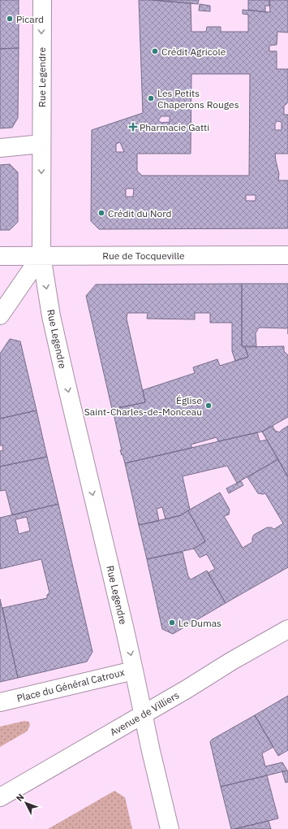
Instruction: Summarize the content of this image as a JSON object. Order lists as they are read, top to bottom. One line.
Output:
{"streets":{"street":["Rue Legendre","Rue de Tocqueville","Place du Général Catroux","Avenue de Villiers"]},"crossings":[["Rue Legendre","Rue de Tocqueville"],["Rue Legendre","Place du Général Catroux"],["Place du Général Catroux","Avenue de Villiers"]],"one_way":["Rue Legendre"],"places":{"other":["Picard","Crédit Agricole","Les Petits Chaperons Rouges","Crédit du Nord","Église Saint-Charles-de-Monceau","Le Dumas"],"health":["Pharmacie Gatti"]},"north":"top left"}
